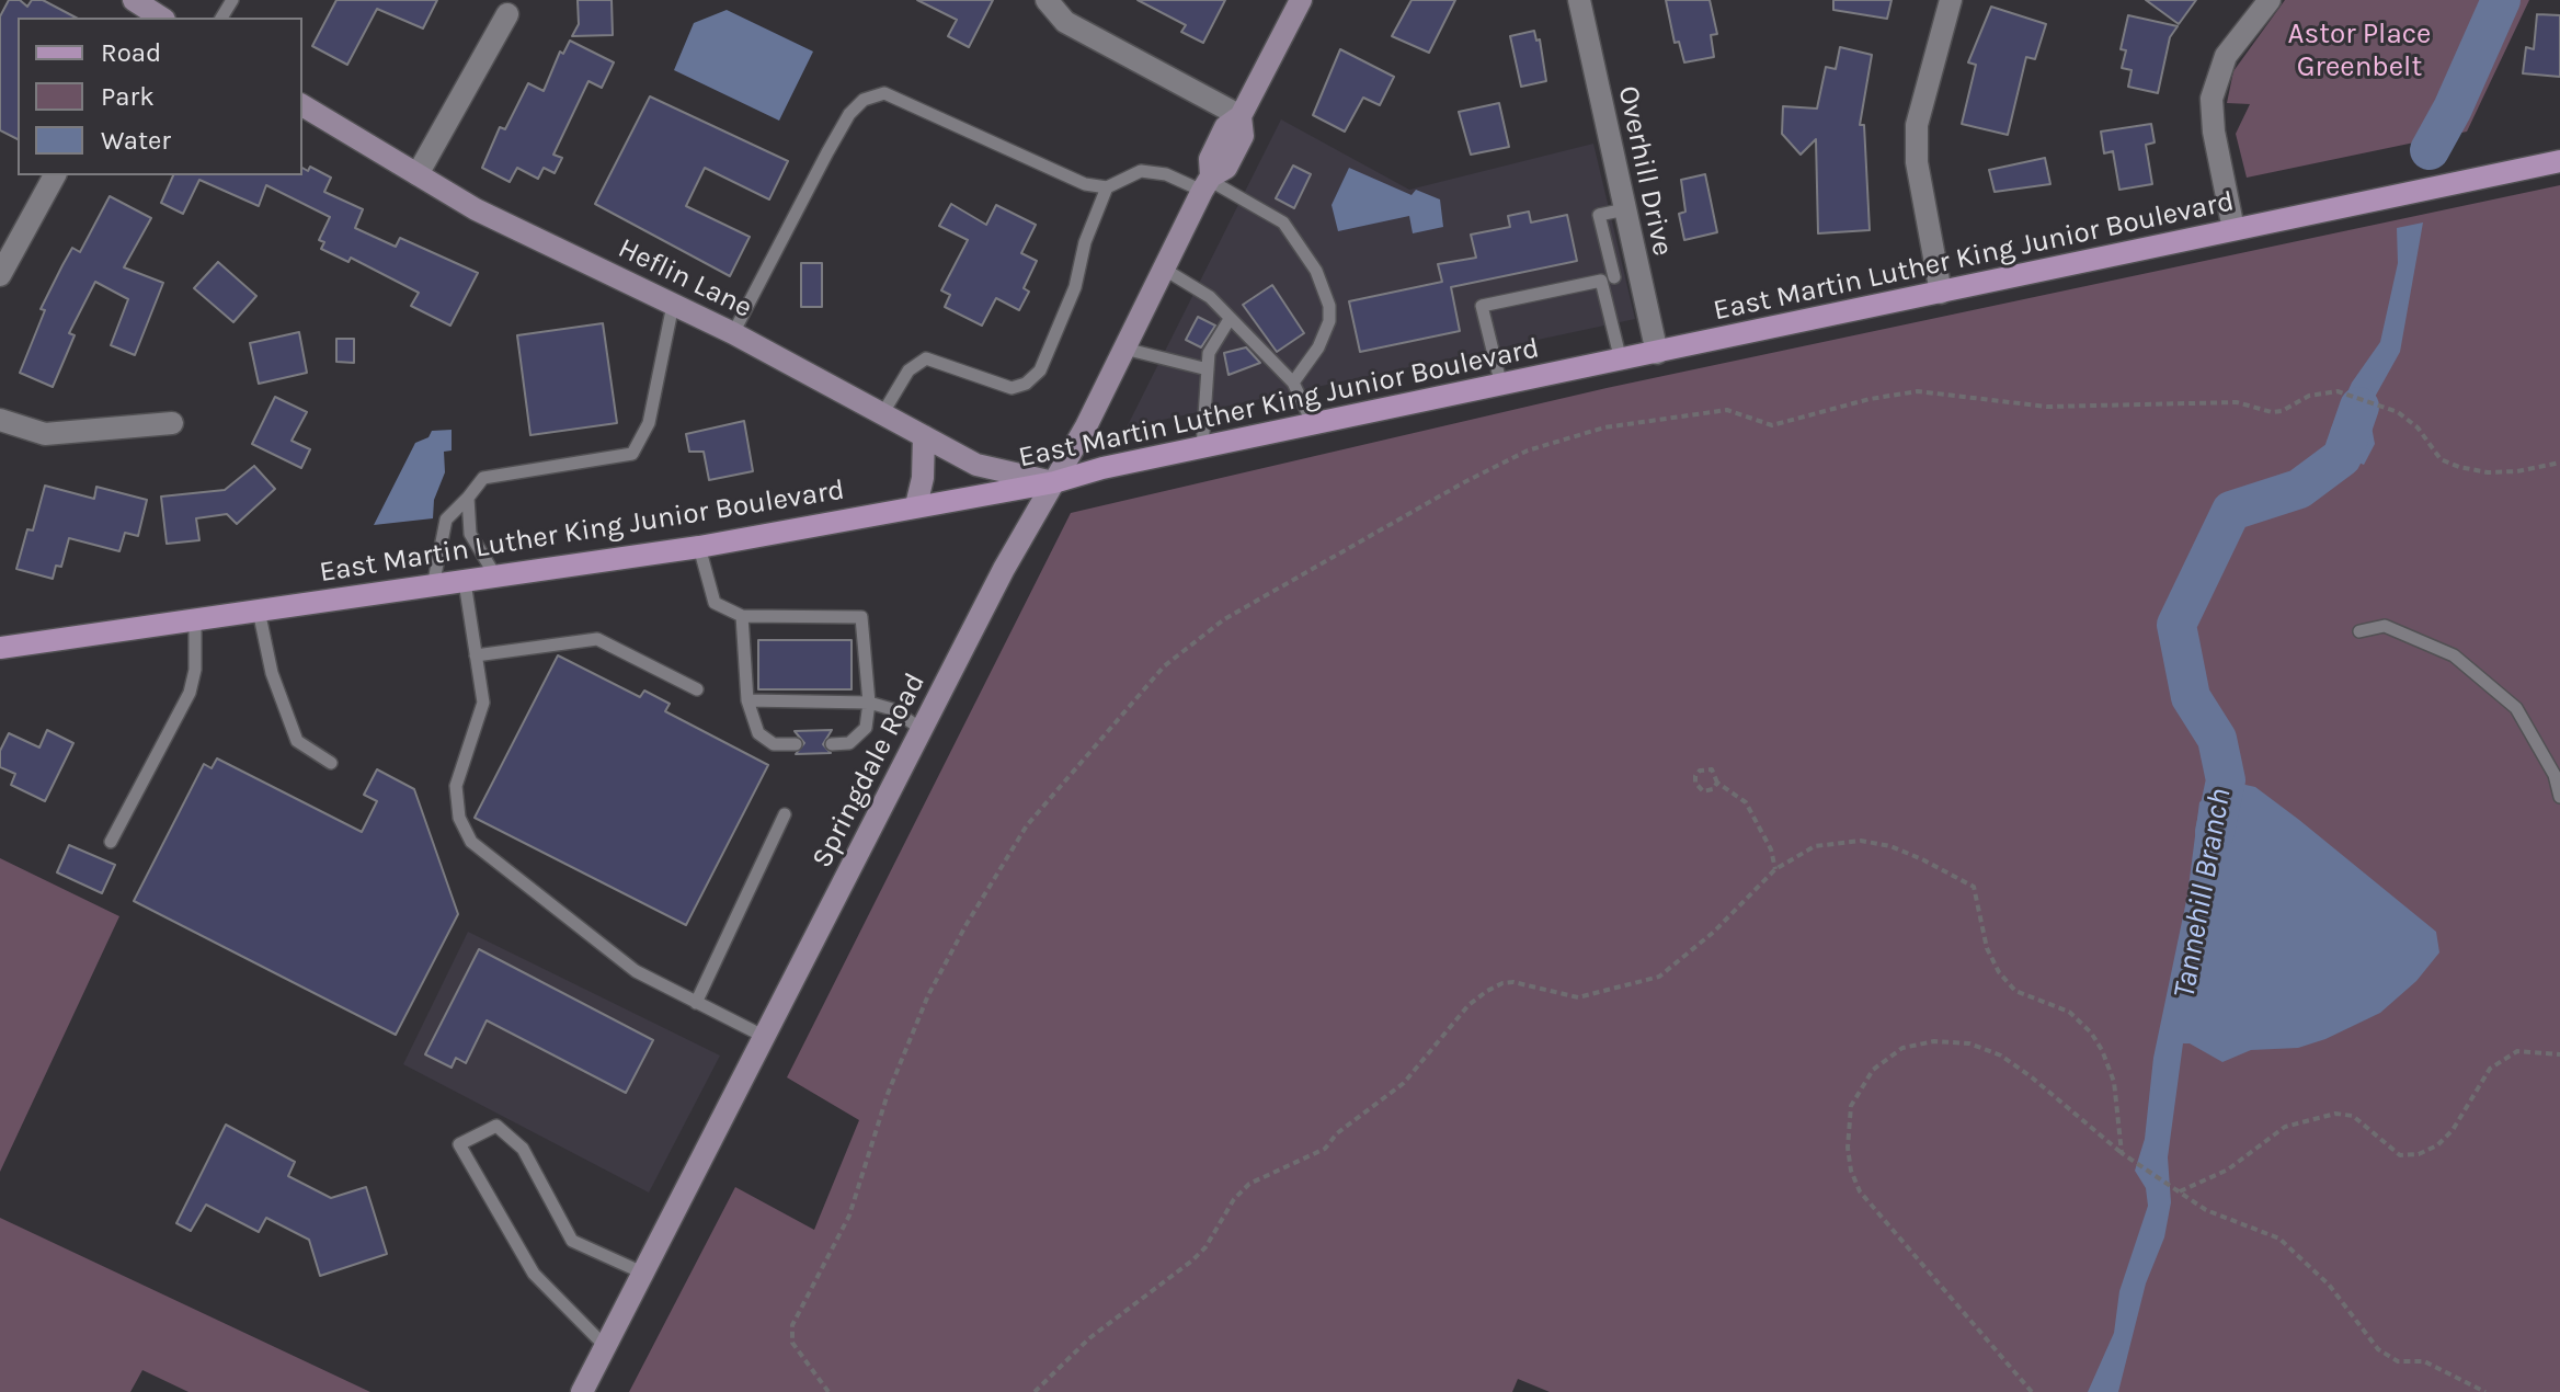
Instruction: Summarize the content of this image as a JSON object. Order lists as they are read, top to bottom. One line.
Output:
{"streets":{"main road":["East Martin Luther King Junior Boulevard","Heflin Lane","Springdale Road"],"street":["Overhill Drive"]},"crossings":[["Overhill Drive","East Martin Luther King Junior Boulevard"],["East Martin Luther King Junior Boulevard","Heflin Lane"],["East Martin Luther King Junior Boulevard","Springdale Road"],["Heflin Lane","Springdale Road"]],"water":["Tannehill Branch"],"parks":["Astor Place Greenbelt"],"legend":["Road","Park","Water"]}
